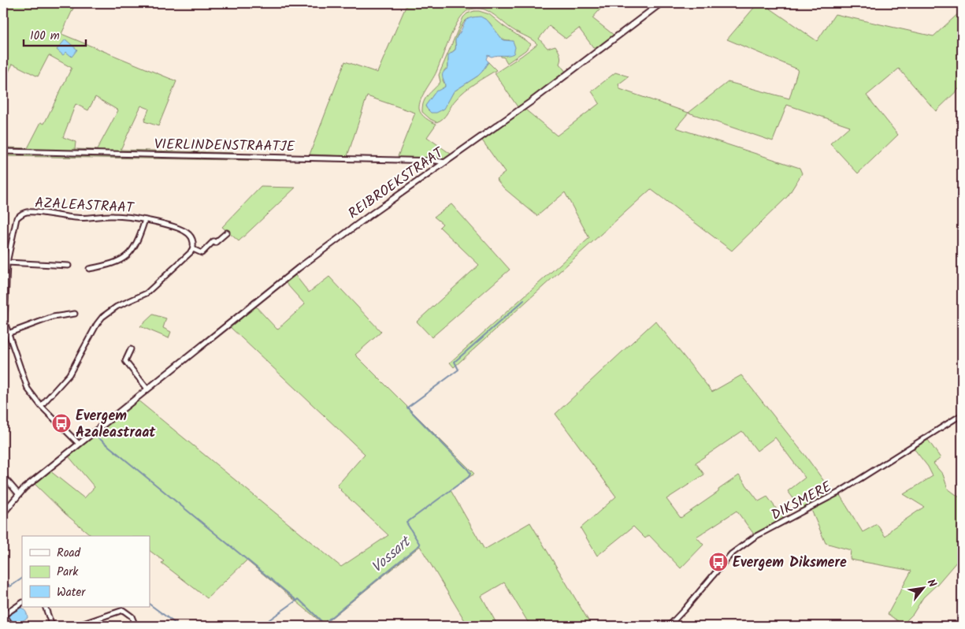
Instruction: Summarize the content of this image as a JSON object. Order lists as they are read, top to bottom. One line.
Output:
{"streets":{"street":["VIERLINDENSTRAATJE","REIBROEKSTRAAT","AZALEASTRAAT","DIKSMERE"]},"crossings":[["VIERLINDENSTRAATJE","REIBROEKSTRAAT"],["REIBROEKSTRAAT","AZALEASTRAAT"]],"water":["Vossart"],"places":{"bus stop":["Evergem Azaleastraat","Evergem Diksmere"]},"legend":["Road","Park","Water"],"scale_bar":"100 m","north":"top right"}
